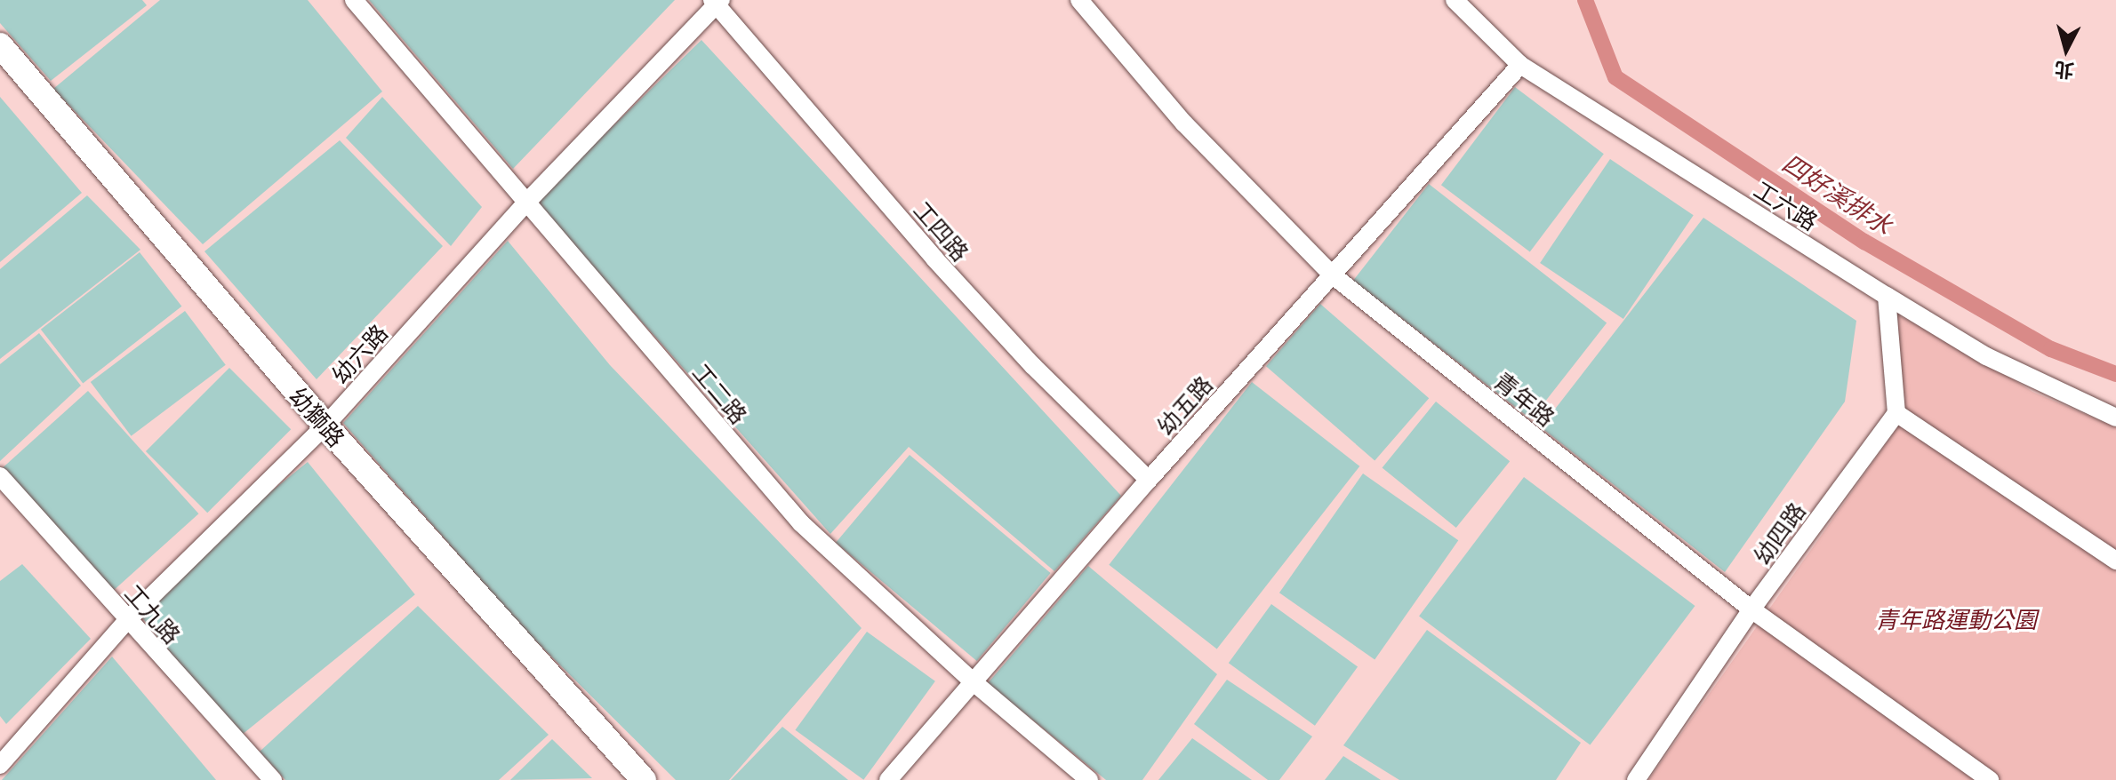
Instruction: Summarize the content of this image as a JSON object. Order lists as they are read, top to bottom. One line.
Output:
{"streets":{"street":["工六路","工四路","幼六路","工二路","青年路","幼五路","幼獅路","幼四路","工九路"]},"crossings":[["工六路","幼五路"],["工四路","幼六路"],["工四路","幼五路"],["幼六路","工二路"],["幼六路","幼獅路"],["幼六路","工九路"],["工二路","幼五路"],["青年路","幼五路"],["青年路","幼四路"]],"water":["四好溪排水"],"parks":["青年路運動公園"],"north":"bottom"}
